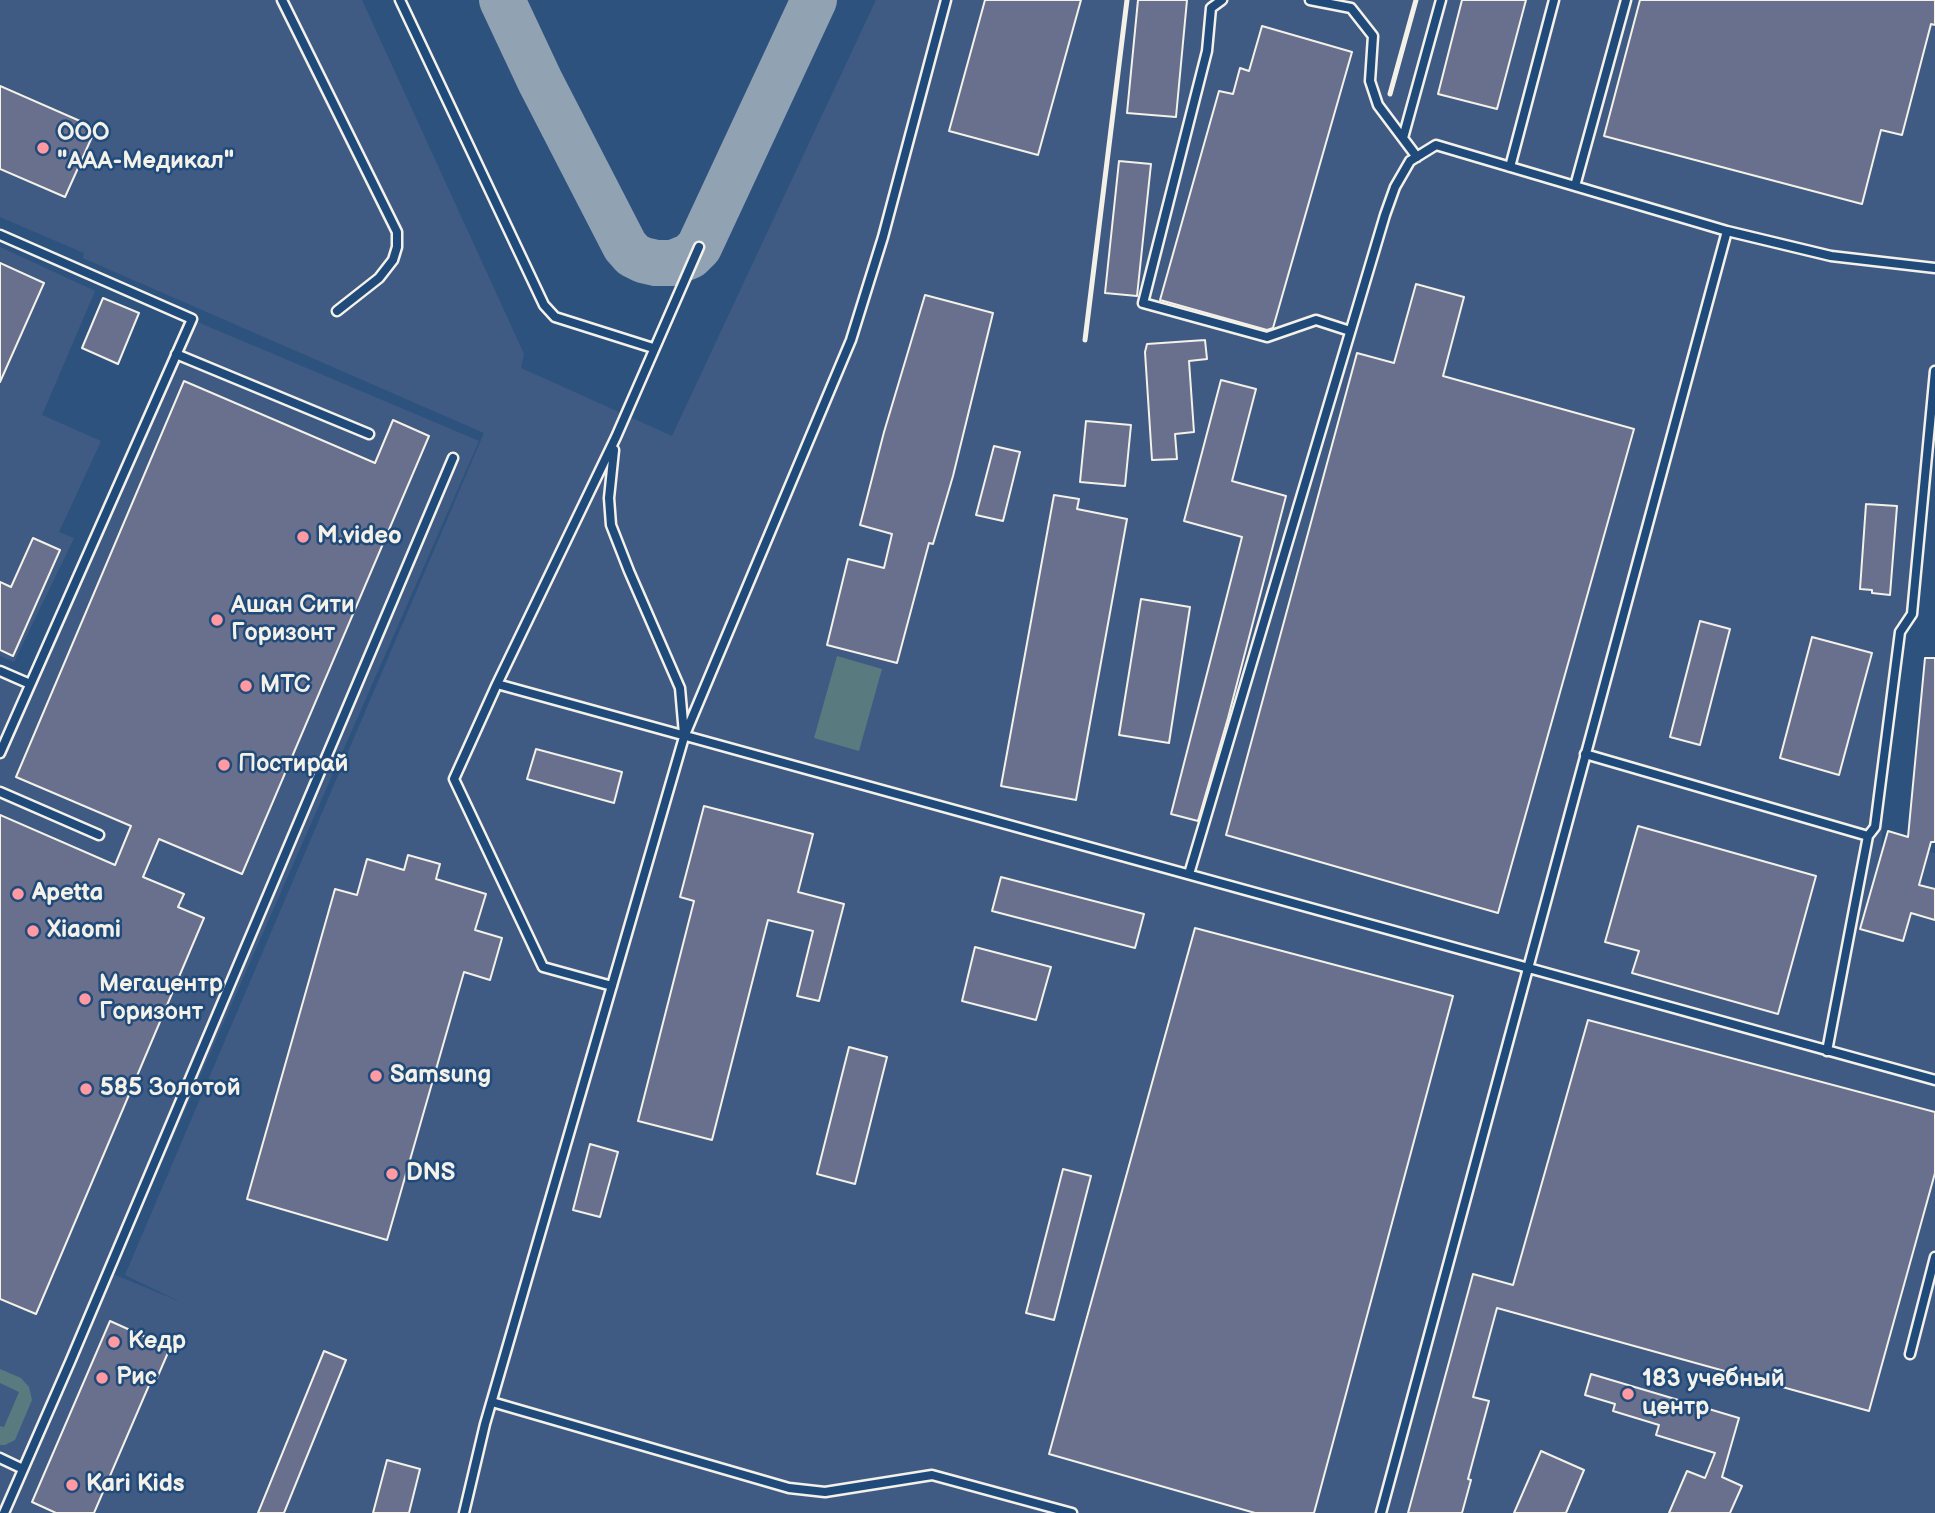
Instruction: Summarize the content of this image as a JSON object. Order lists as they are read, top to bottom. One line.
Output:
{"places":["ООО \"ААА-Медикал\"","M.video","Ашан Сити Горизонт","МТС","Постирай","Apetta","Xiaomi","Мегацентр Горизонт","Samsung","585 Золотой","DNS","Кедр","Рис","183 учебный центр","Kari Kids"]}
